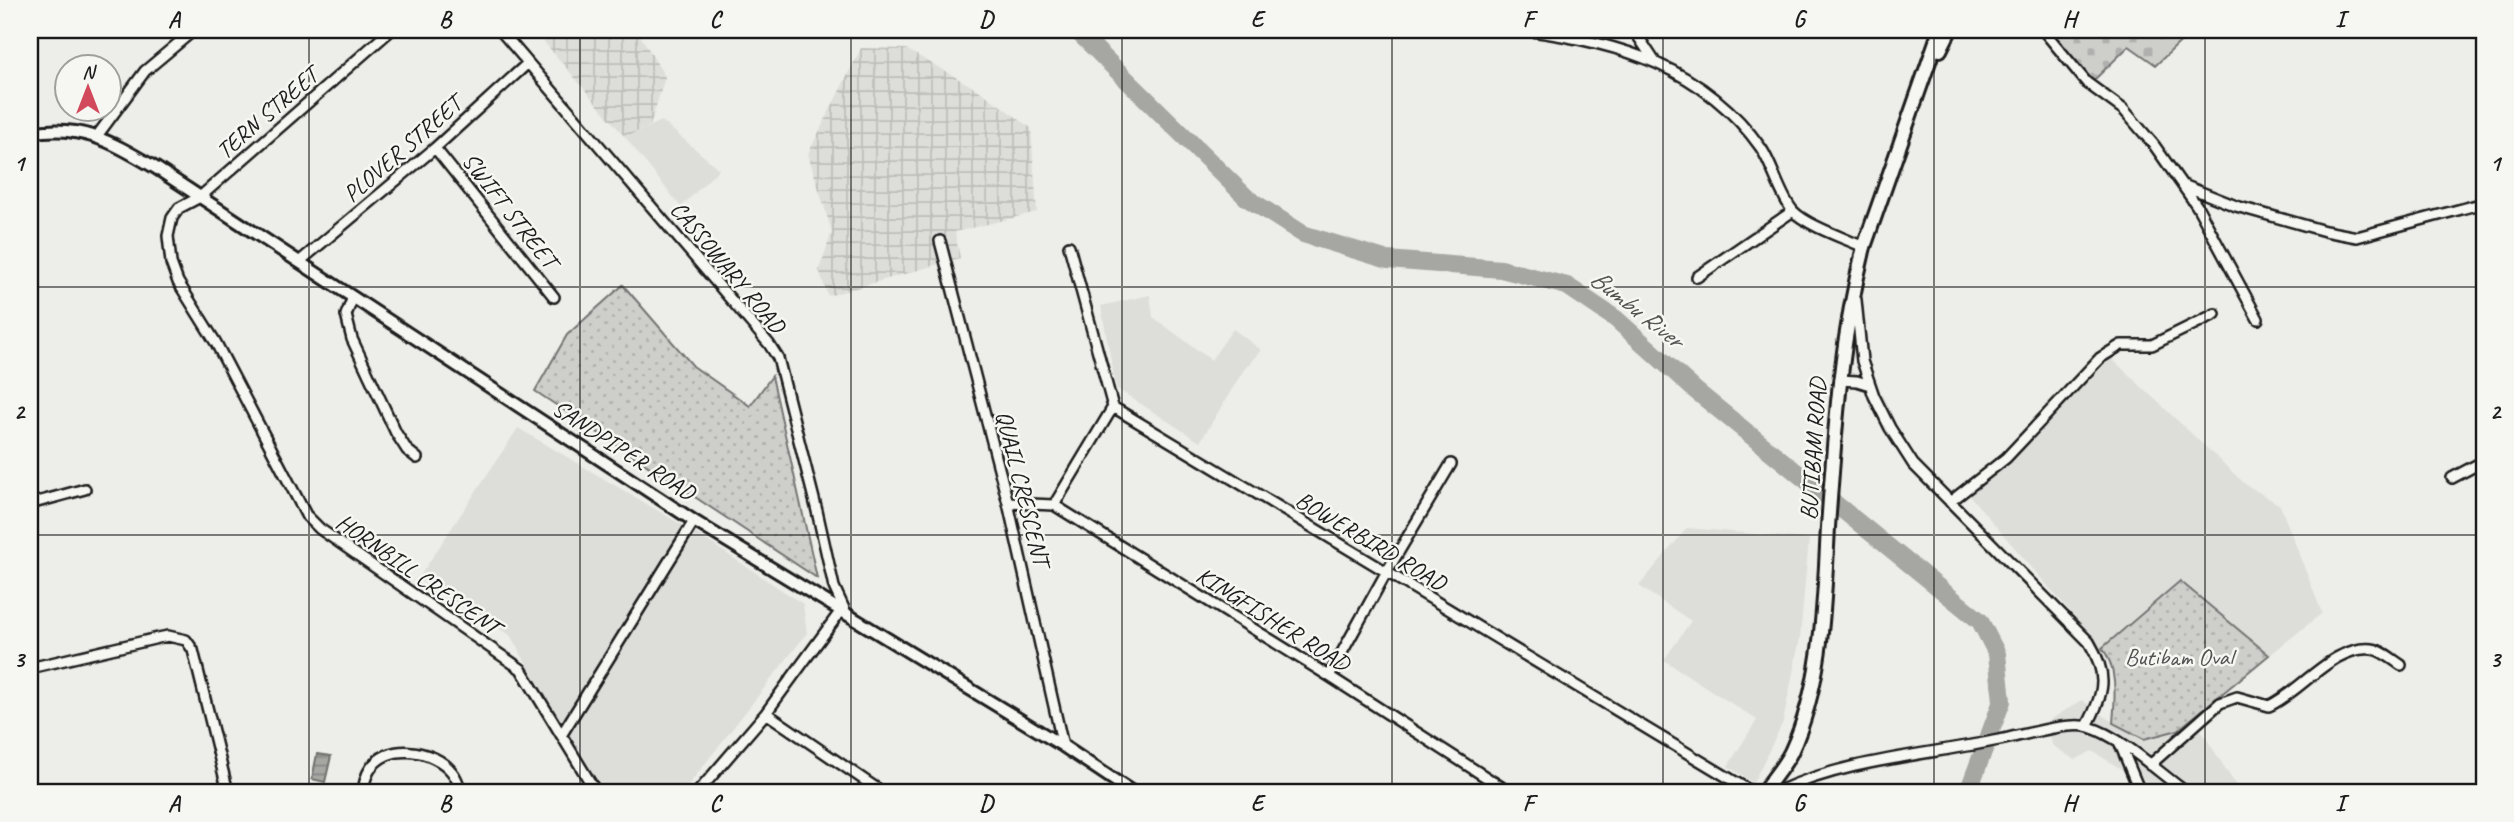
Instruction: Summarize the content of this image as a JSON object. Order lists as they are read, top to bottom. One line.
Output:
{"streets":{"main road":["BUTIBAM ROAD"],"street":["TERN STREET","PLOVER STREET","SWIFT STREET","CASSOWARY ROAD","SANDPIPER ROAD","QUAIL CRESCENT","BOWERBIRD ROAD","HORNBILL CRESCENT","KINGFISHER ROAD"]},"crossings":[["TERN STREET","SANDPIPER ROAD"],["TERN STREET","HORNBILL CRESCENT"],["PLOVER STREET","SWIFT STREET"],["PLOVER STREET","CASSOWARY ROAD"],["PLOVER STREET","SANDPIPER ROAD"],["CASSOWARY ROAD","SANDPIPER ROAD"],["SANDPIPER ROAD","QUAIL CRESCENT"],["SANDPIPER ROAD","HORNBILL CRESCENT"],["QUAIL CRESCENT","KINGFISHER ROAD"]],"water":["Bumbu River"],"parks":["Butibam Oval"],"north":"top","grid":{"columns":["A","B","C","D","E","F","G","H","I"],"rows":["1","2","3"]}}
